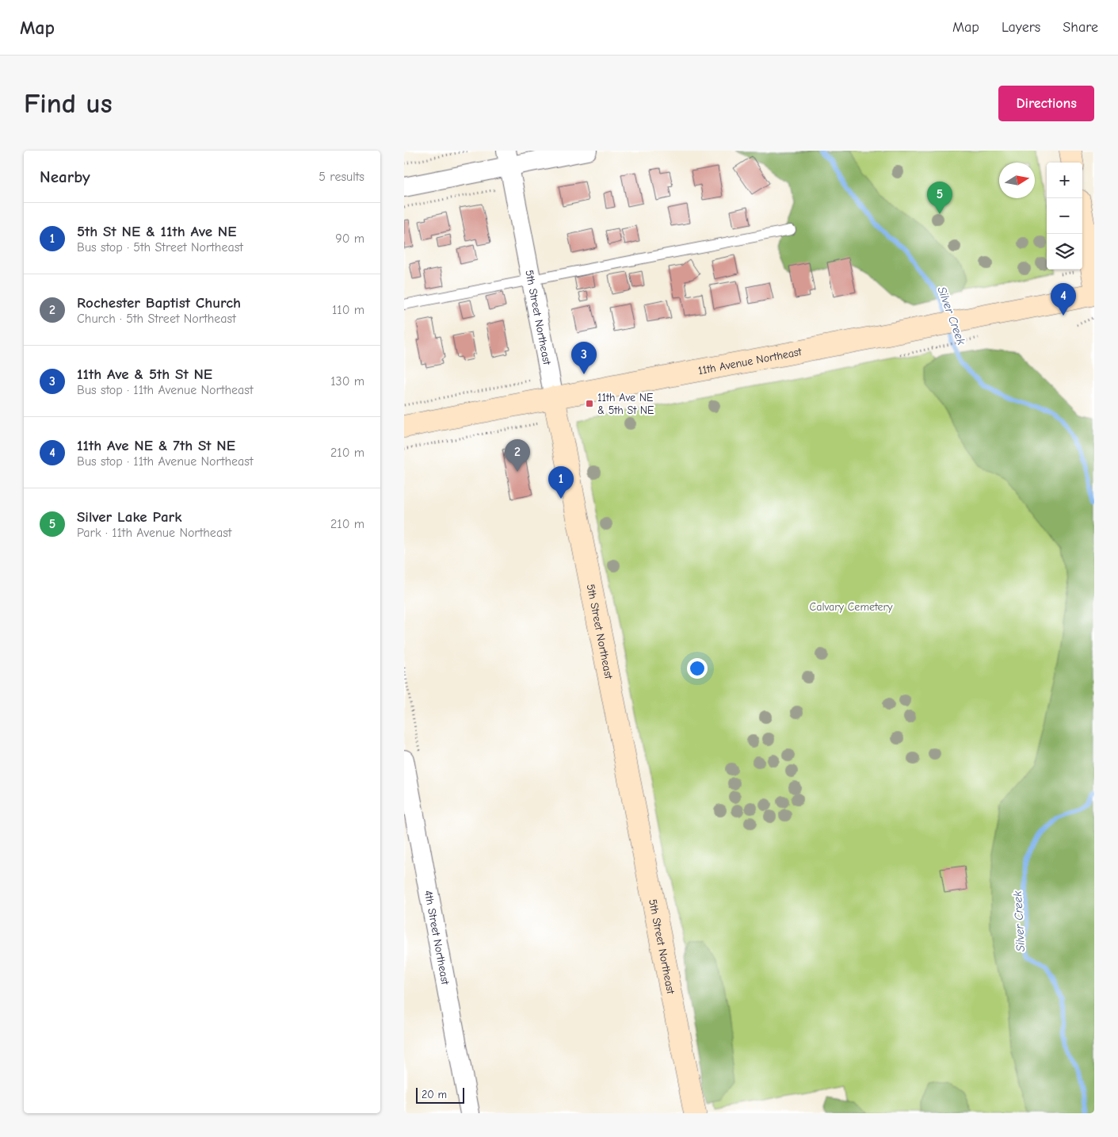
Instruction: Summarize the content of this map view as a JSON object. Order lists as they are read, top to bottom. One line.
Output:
{"streets":{"main road":["5th Street Northeast","11th Avenue Northeast"],"street":["4th Street Northeast"]},"crossings":[["5th Street Northeast","11th Avenue Northeast"]],"water":["Silver Creek"],"parks":["Calvary Cemetery"],"places":{"transit":["11th Ave NE & 5th St NE"]},"scale_bar":"20 m","north":"right","page":{"header":"Map","nav":["Map","Layers","Share"],"buttons":"Directions","title":"Find us","heading":["Nearby","5 results"],"map_buttons":["+","−"],"pins":["5","4","3","2","1"],"list":[{"mark":"1","name":"5th St NE & 11th Ave NE","note":"Bus stop · 5th Street Northeast","value":"90 m"},{"mark":"2","name":"Rochester Baptist Church","note":"Church · 5th Street Northeast","value":"110 m"},{"mark":"3","name":"11th Ave & 5th St NE","note":"Bus stop · 11th Avenue Northeast","value":"130 m"},{"mark":"4","name":"11th Ave NE & 7th St NE","note":"Bus stop · 11th Avenue Northeast","value":"210 m"},{"mark":"5","name":"Silver Lake Park","note":"Park · 11th Avenue Northeast","value":"210 m"}],"scale":"20 m"}}
